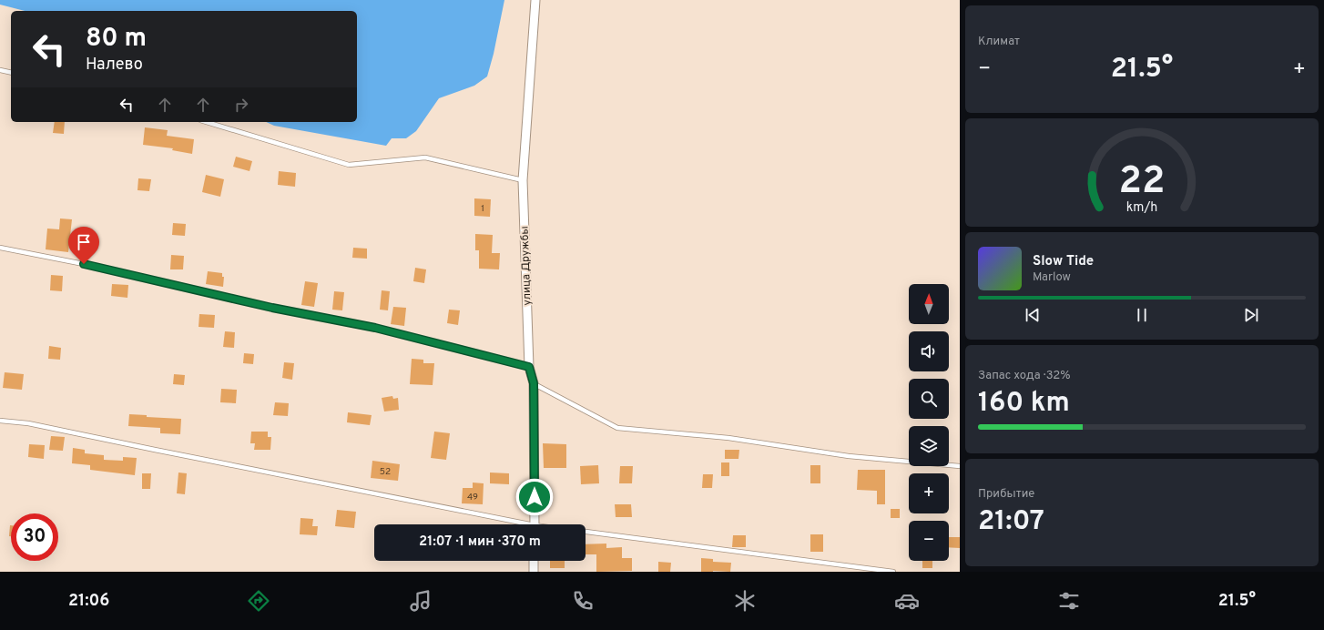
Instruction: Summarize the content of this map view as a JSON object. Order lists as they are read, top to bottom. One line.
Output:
{"streets":{"street":["улица Дружбы"]},"house_numbers":["1","52","49"],"north":"top","page":{"tile":["Климат",["Запас хода · 32%","160 km"],["Прибытие","21:07"]],"turn":["80 m","Налево"],"heat":["−","21.5°","+"],"song":["Slow Tide","Marlow"],"map_buttons":["+","−"],"limit":"30","trip":"21:07 · 1 мин · 370 m","tabs":["21:06","21.5°"],"gauge":["22","km/h"]}}
